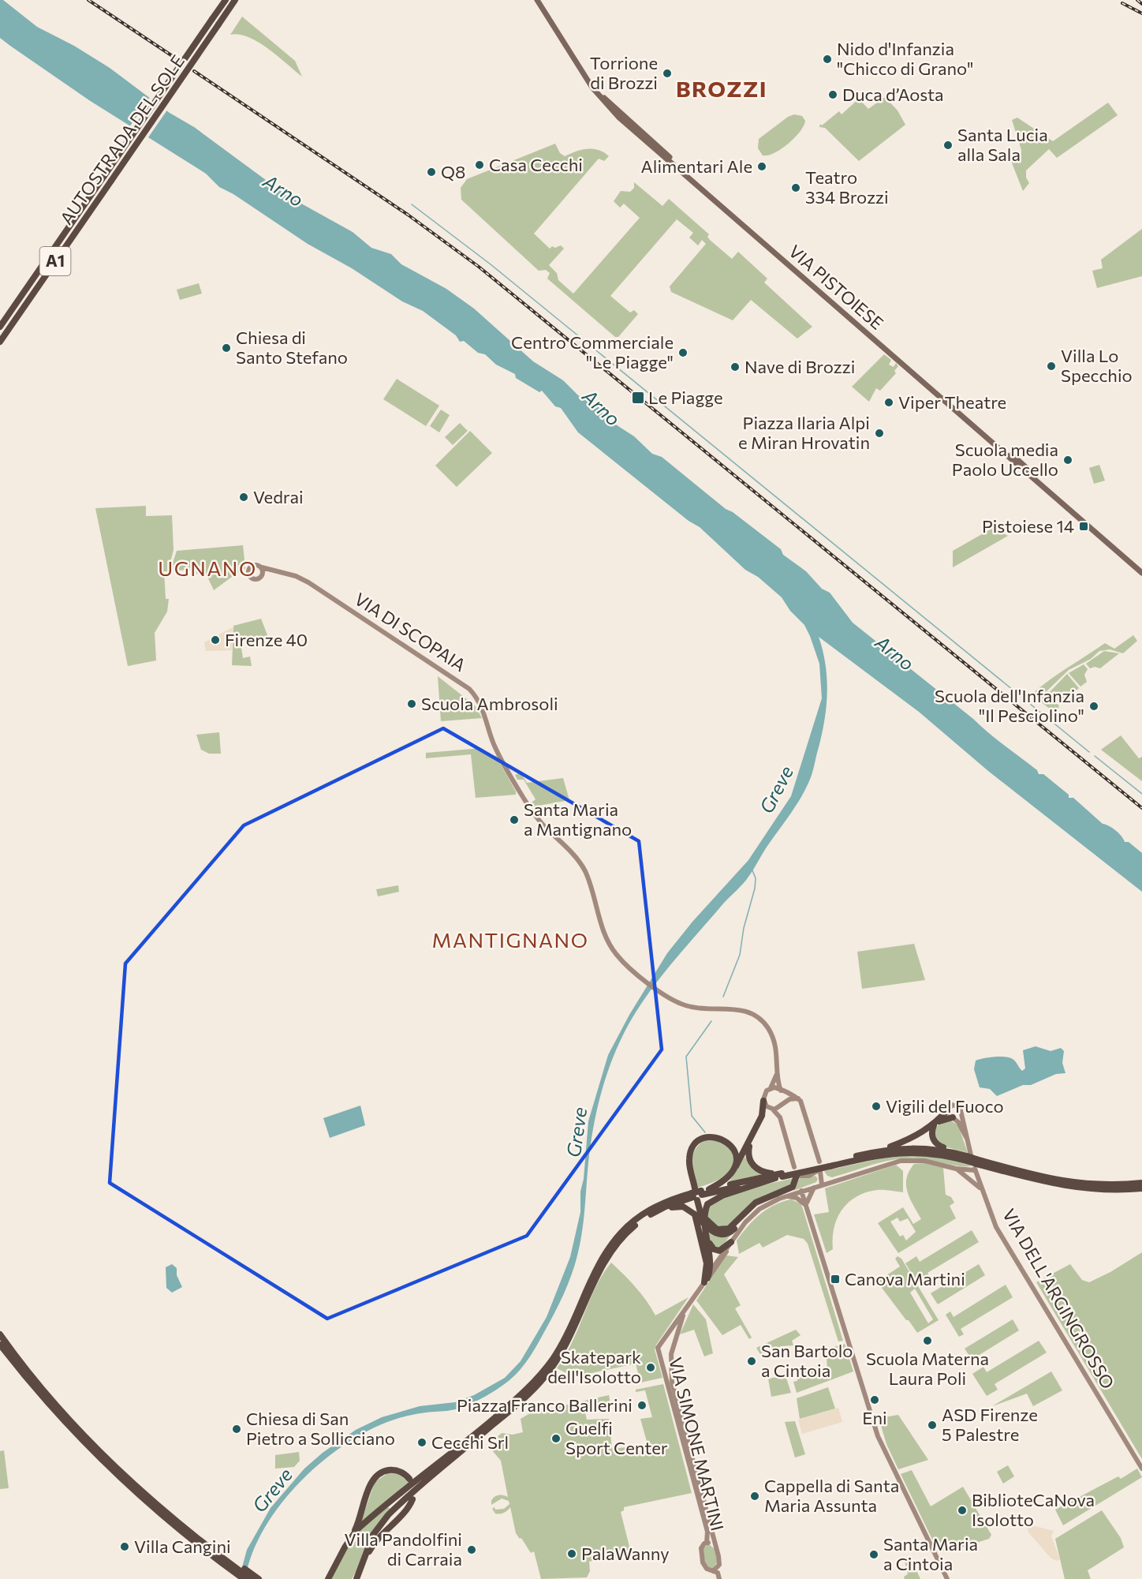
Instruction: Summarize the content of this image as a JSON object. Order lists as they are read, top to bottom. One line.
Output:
{"streets":{"highway":["AUTOSTRADA DEL SOLE","A1"],"main road":["VIA PISTOIESE"],"street":["VIA DI SCOPAIA","VIA DELL'ARGINGROSSO","VIA SIMONE MARTINI"]},"districts":["BROZZI","UGNANO","MANTIGNANO"],"water":["Arno","Greve"],"places":{"other":["Nido d'Infanzia \"Chicco di Grano\"","Torrione di Brozzi","Duca d’Aosta","Santa Lucia alla Sala","Casa Cecchi","Alimentari Ale","Q8","Teatro 334 Brozzi","Chiesa di Santo Stefano","Centro Commerciale \"Le Piagge\"","Villa Lo Specchio","Nave di Brozzi","Viper Theatre","Piazza Ilaria Alpi e Miran Hrovatin","Scuola media Paolo Uccello","Vedrai","Firenze 40","Scuola Ambrosoli","Scuola dell'Infanzia \"Il Pesciolino\"","Santa Maria a Mantignano","Vigili del Fuoco","Scuola Materna Laura Poli","San Bartolo a Cintoia","Skatepark dell'Isolotto","Eni","Piazza Franco Ballerini","ASD Firenze 5 Palestre","Chiesa di San Pietro a Sollicciano","Guelfi Sport Center","Cecchi Srl","Cappella di Santa Maria Assunta","BiblioteCaNova Isolotto","Villa Cangini","Villa Pandolfini di Carraia","PalaWanny","Santa Maria a Cintoia"],"transit":["Le Piagge","Pistoiese 14","Canova Martini"]}}
